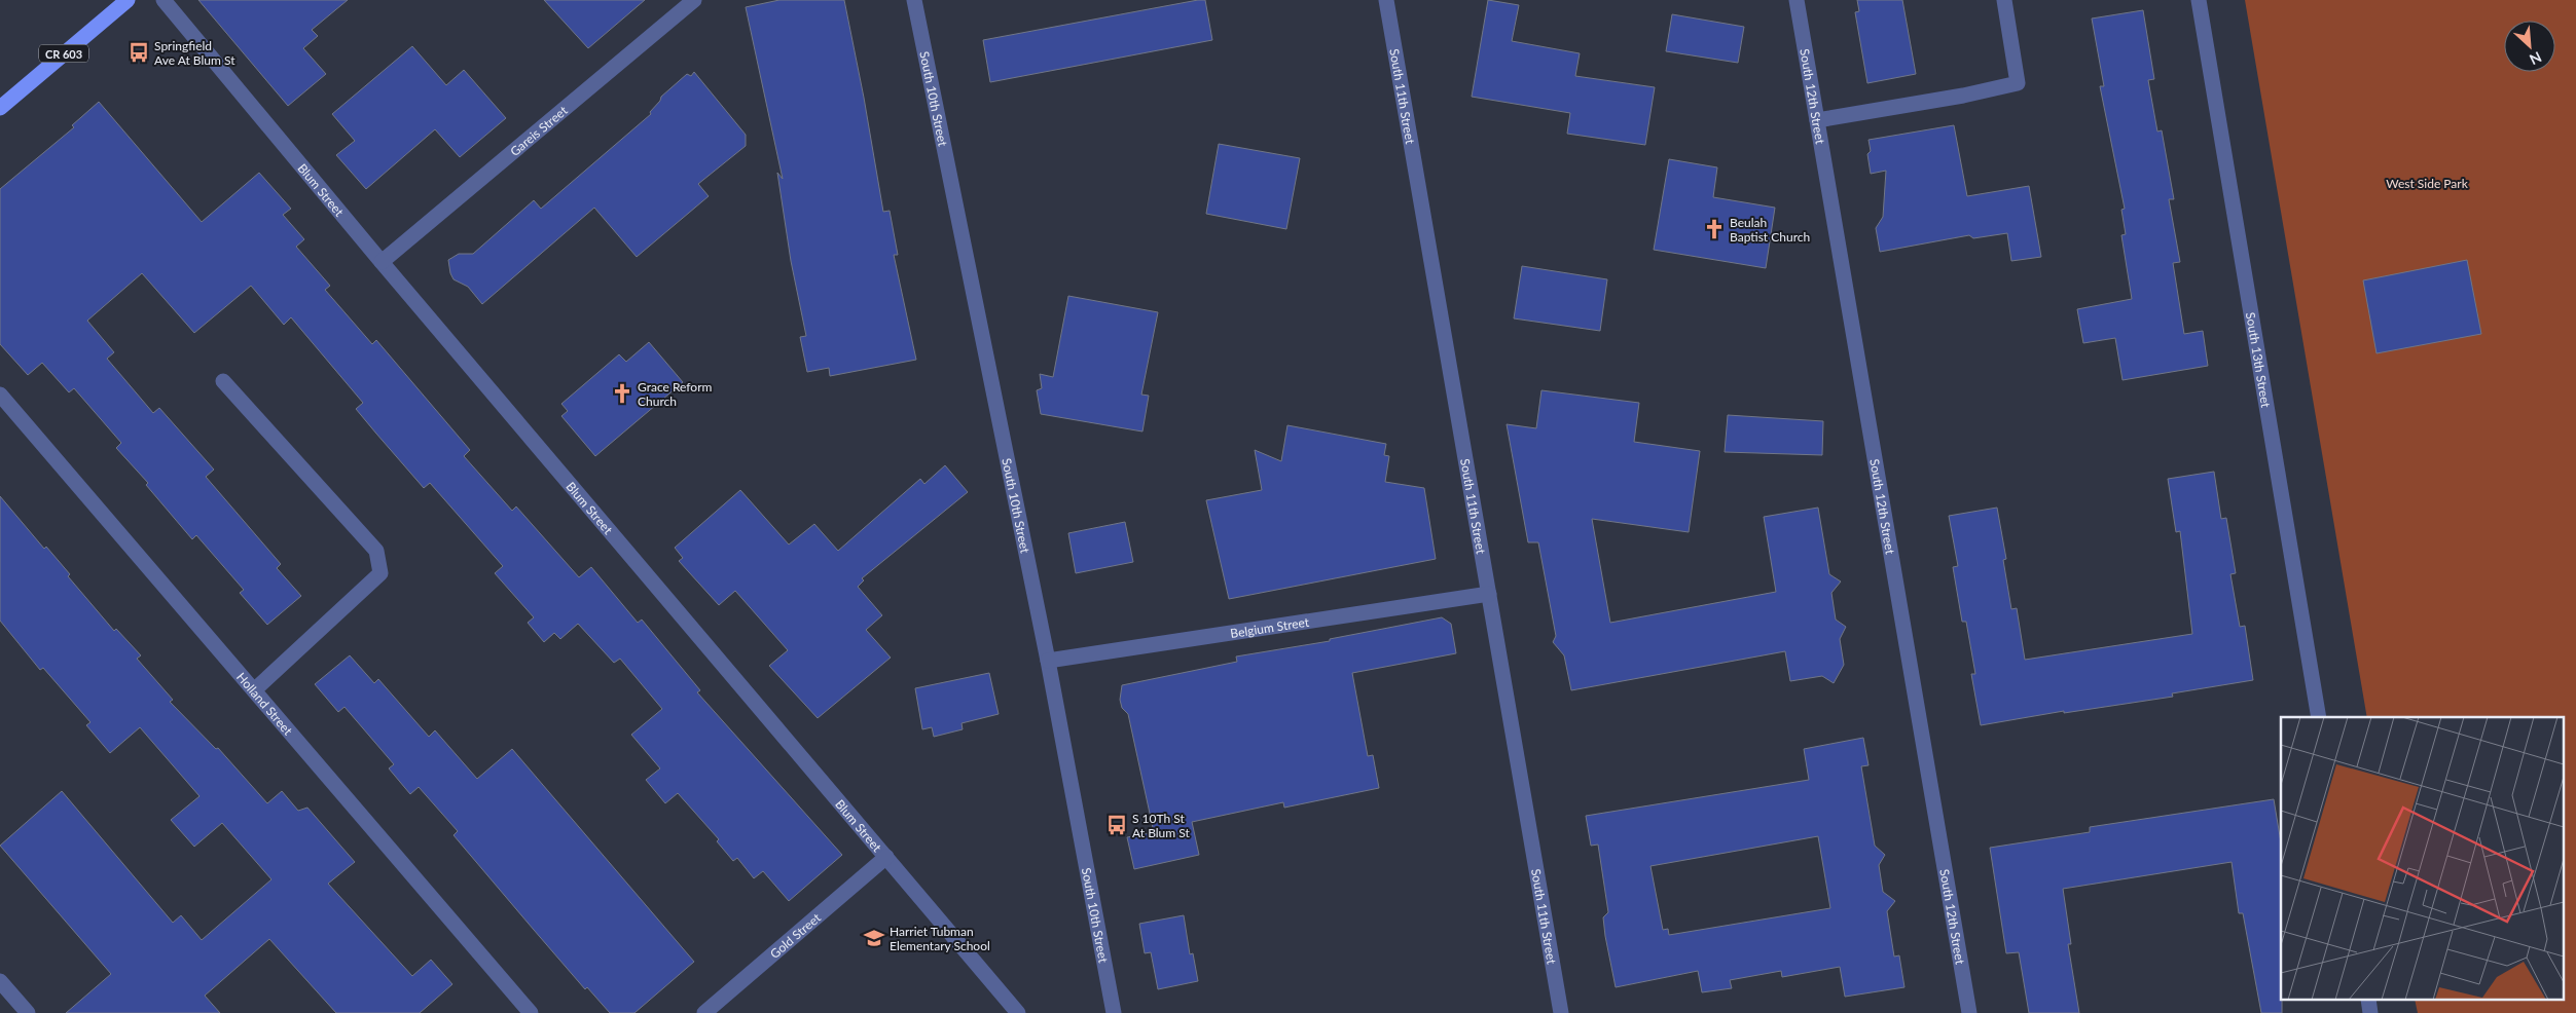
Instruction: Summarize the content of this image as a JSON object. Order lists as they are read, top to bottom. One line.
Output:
{"streets":{"main road":["CR 603"],"street":["South 11th Street","South 12th Street","South 10th Street","Gareis Street","Blum Street","South 13th Street","Belgium Street","Holland Street","Gold Street"]},"crossings":[["South 11th Street","Belgium Street"],["South 10th Street","Belgium Street"],["Gareis Street","Blum Street"],["Blum Street","Gold Street"]],"parks":["West Side Park"],"places":{"bus stop":["Springfield Ave At Blum St","S 10Th St At Blum St"],"church":["Beulah Baptist Church","Grace Reform Church"],"school or university":["Harriet Tubman Elementary School"]},"north":"bottom right"}
